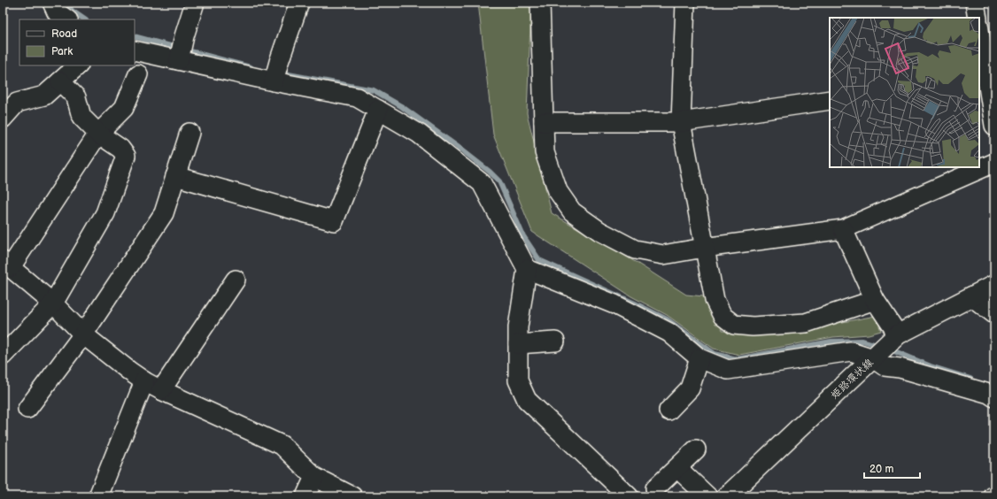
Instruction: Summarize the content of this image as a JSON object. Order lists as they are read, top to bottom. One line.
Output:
{"streets":{"main road":["姫路環状線"]},"legend":["Road","Park"],"scale_bar":"20 m"}
